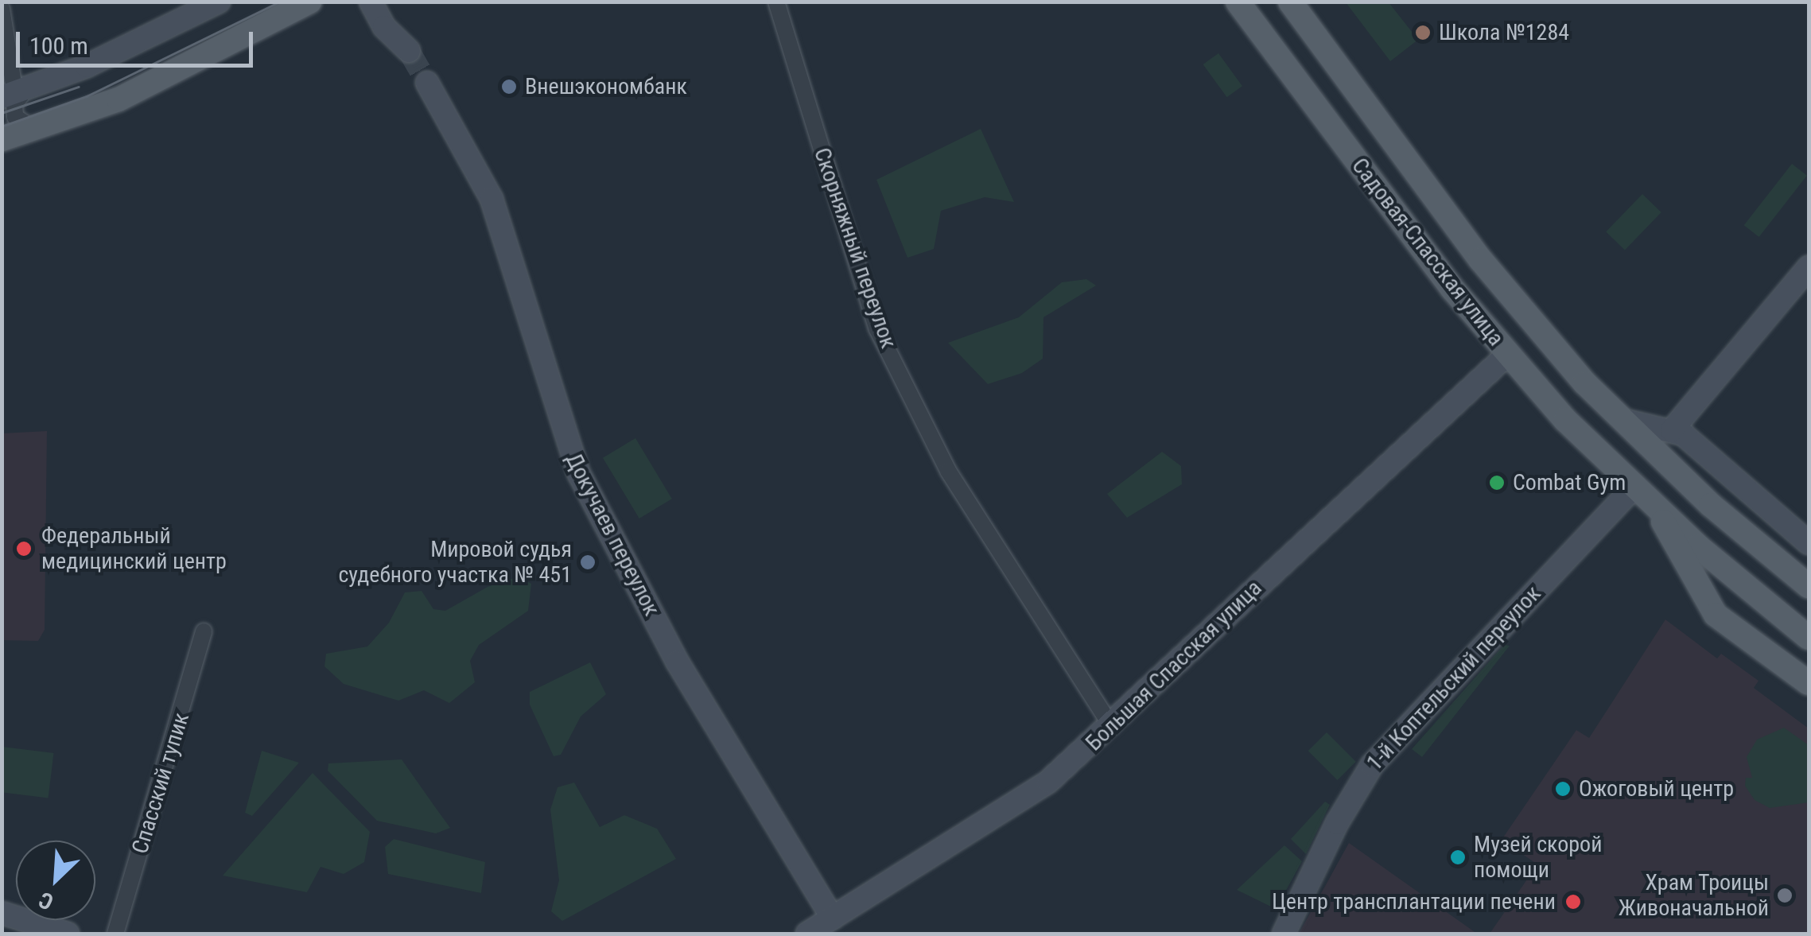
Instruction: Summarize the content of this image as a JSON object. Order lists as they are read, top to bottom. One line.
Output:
{"streets":{"main road":["Садовая-Спасская улица"],"street":["Скорняжный переулок","Докучаев переулок","Большая Спасская улица","1-й Коптельский переулок","Спасский тупик"]},"crossings":[["Скорняжный переулок","Большая Спасская улица"],["Садовая-Спасская улица","Большая Спасская улица"],["Садовая-Спасская улица","1-й Коптельский переулок"],["Докучаев переулок","Большая Спасская улица"]],"places":["Школа №1284","Внешэкономбанк","Combat Gym","Федеральный медицинский центр","Мировой судья судебного участка № 451","Ожоговый центр","Музей скорой помощи","Храм Троицы Живоначальной","Центр трансплантации печени"],"scale_bar":"100 m","north":"bottom left"}
